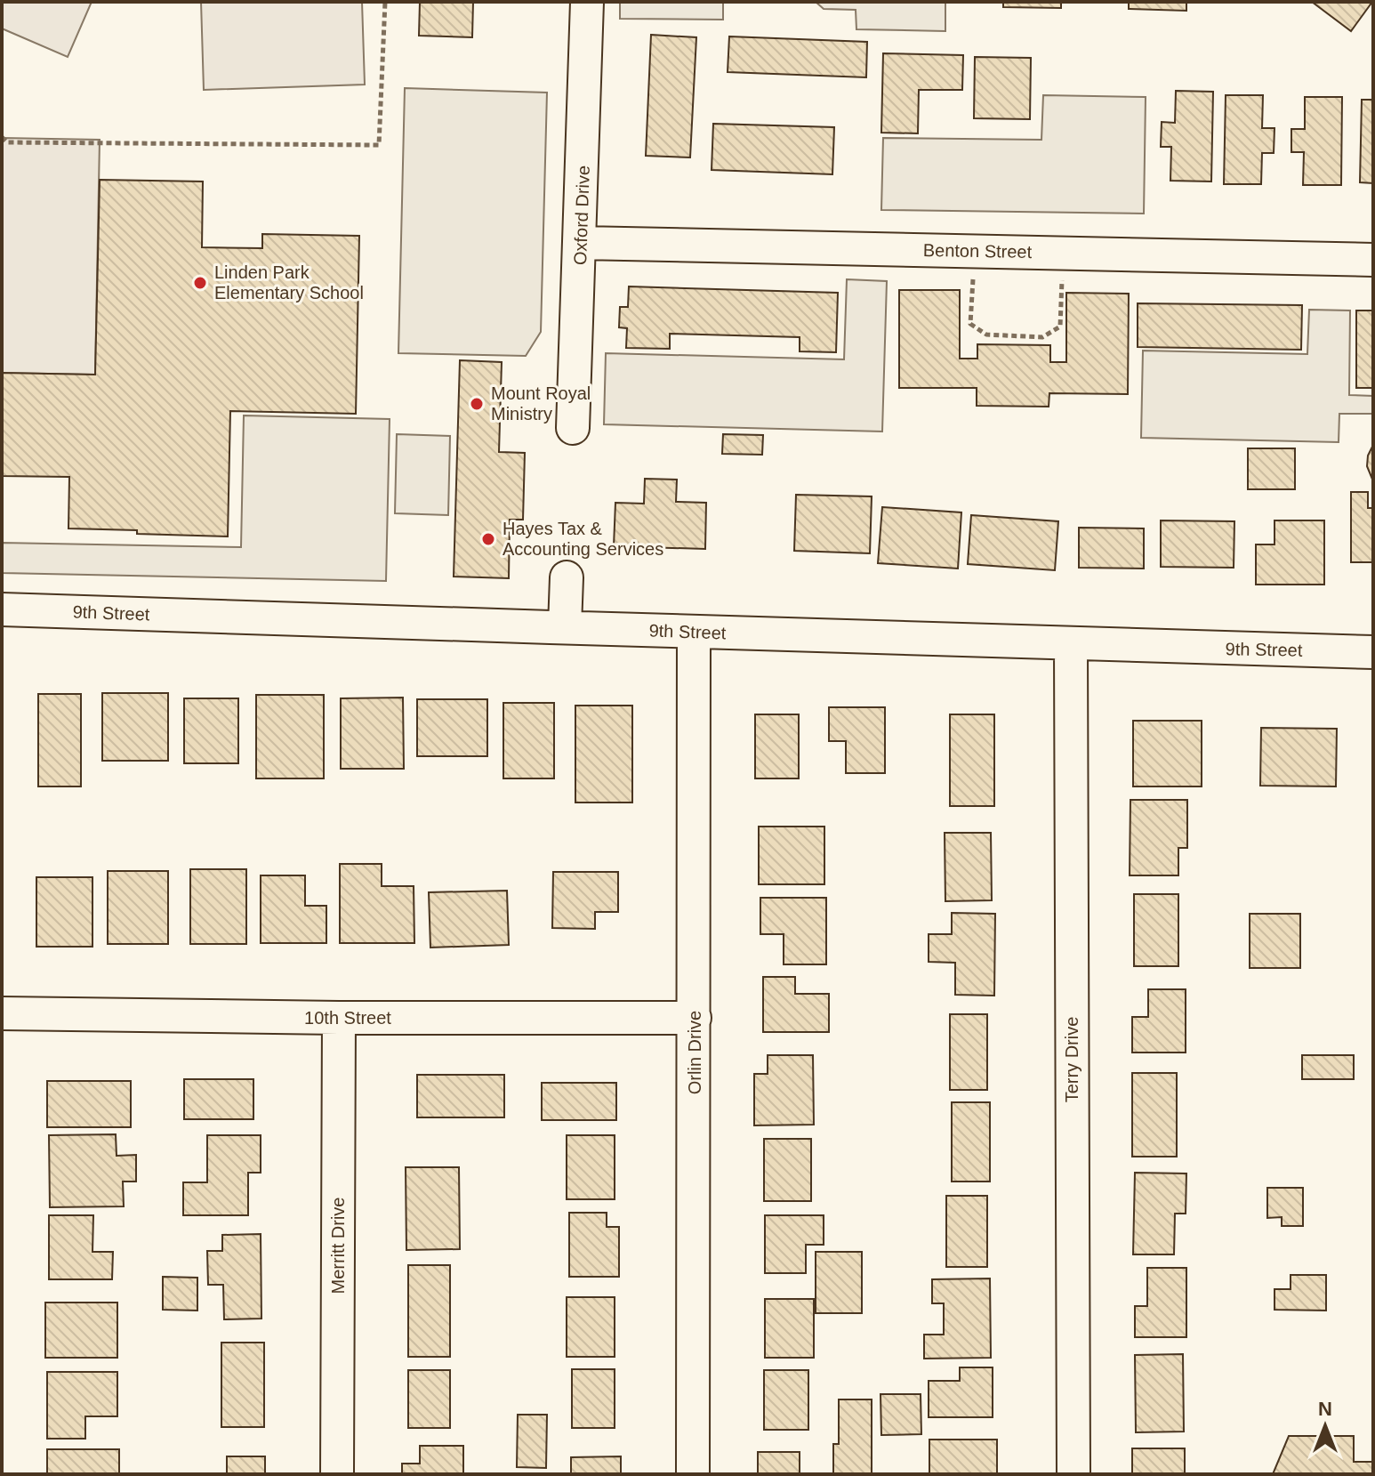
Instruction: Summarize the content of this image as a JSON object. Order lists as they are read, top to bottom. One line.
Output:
{"streets":{"street":["Oxford Drive","Benton Street","9th Street","10th Street","Orlin Drive","Terry Drive","Merritt Drive"]},"crossings":[["Oxford Drive","Benton Street"],["9th Street","Orlin Drive"],["9th Street","Terry Drive"],["10th Street","Orlin Drive"],["10th Street","Merritt Drive"]],"places":["Linden Park Elementary School","Mount Royal Ministry","Hayes Tax & Accounting Services"],"north":"top"}
